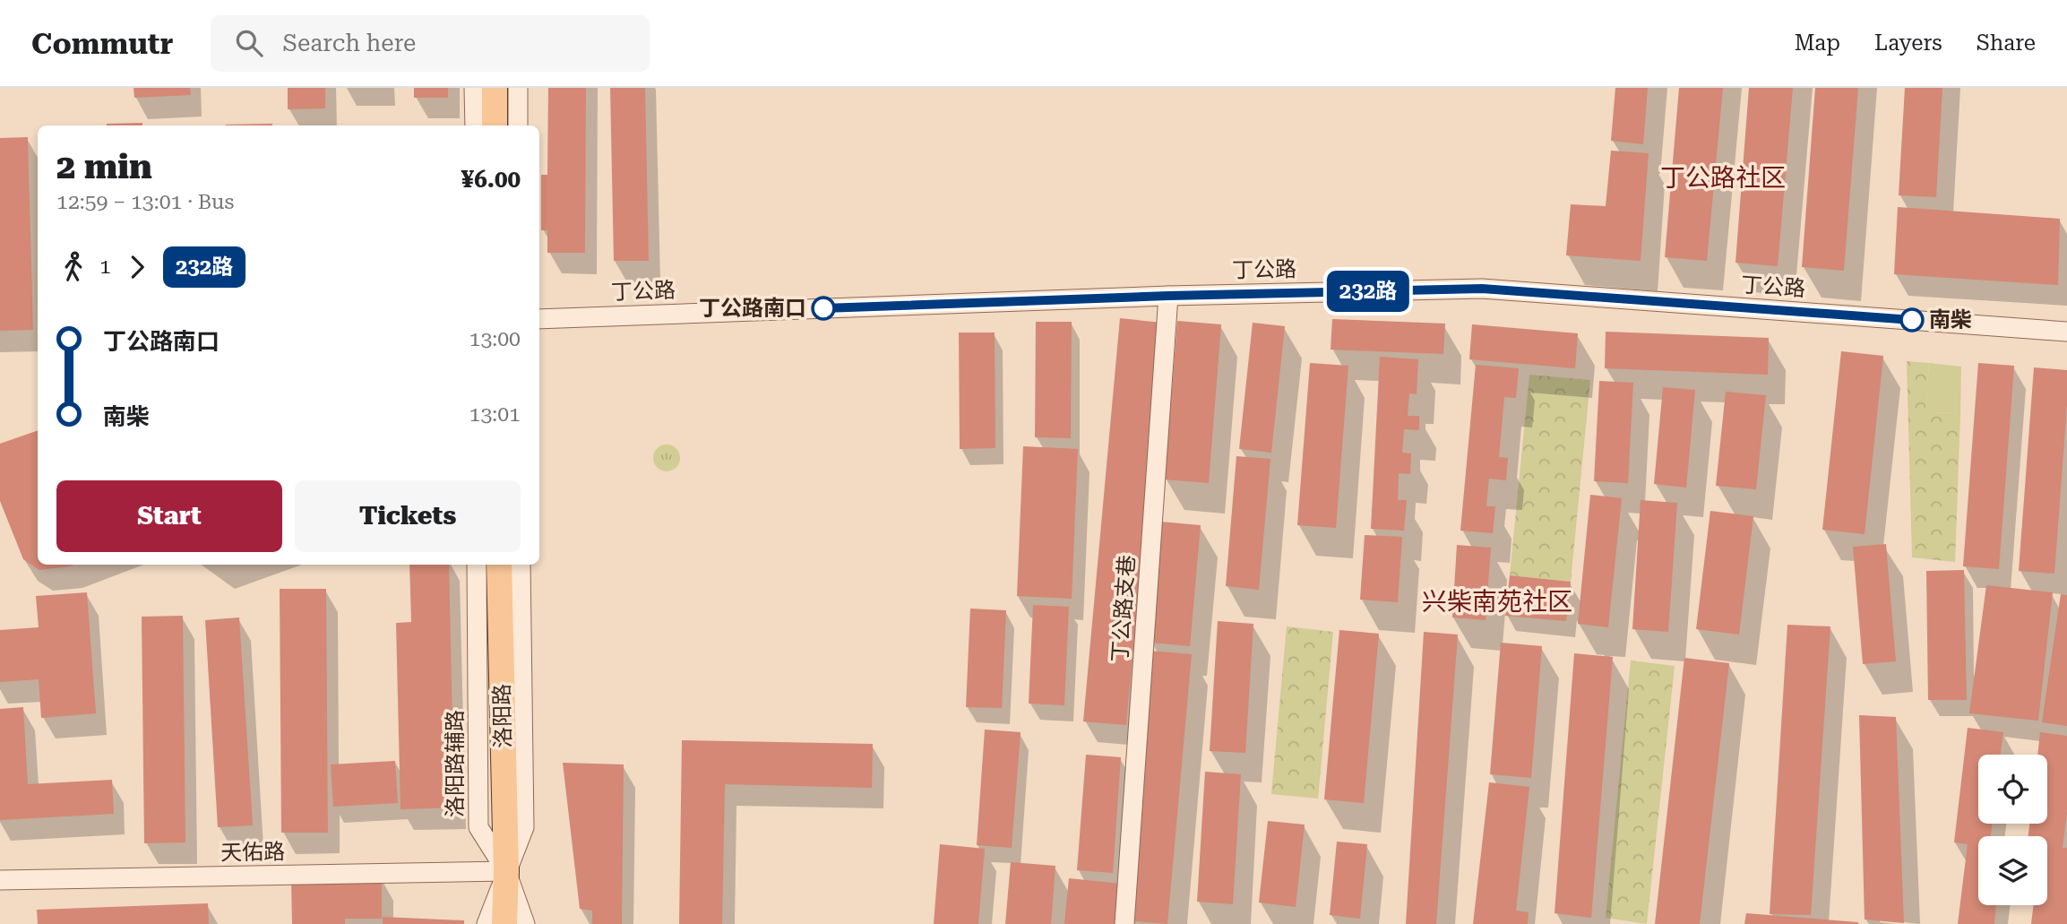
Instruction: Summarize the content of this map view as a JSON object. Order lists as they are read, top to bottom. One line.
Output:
{"streets":{"main road":["洛阳路"],"street":["丁公路","丁公路支巷","洛阳路辅路","天佑路"]},"crossings":[["丁公路","丁公路支巷"],["洛阳路","洛阳路辅路"],["洛阳路","天佑路"],["洛阳路辅路","天佑路"]],"districts":["丁公路社区","兴柴南苑社区"],"places":["丁公路南口","南柴"],"lines":["bus line 232路"],"page":{"header":"Commutr","search":"Search here","nav":["Map","Layers","Share"],"on_map":"232路","heading":["2 min","12:59 – 13:01 · Bus","¥6.00"],"legs":["1","232路"],"list":[{"name":"丁公路南口","value":"13:00"},{"name":"南柴","value":"13:01"}],"buttons":["Start","Tickets"]}}
